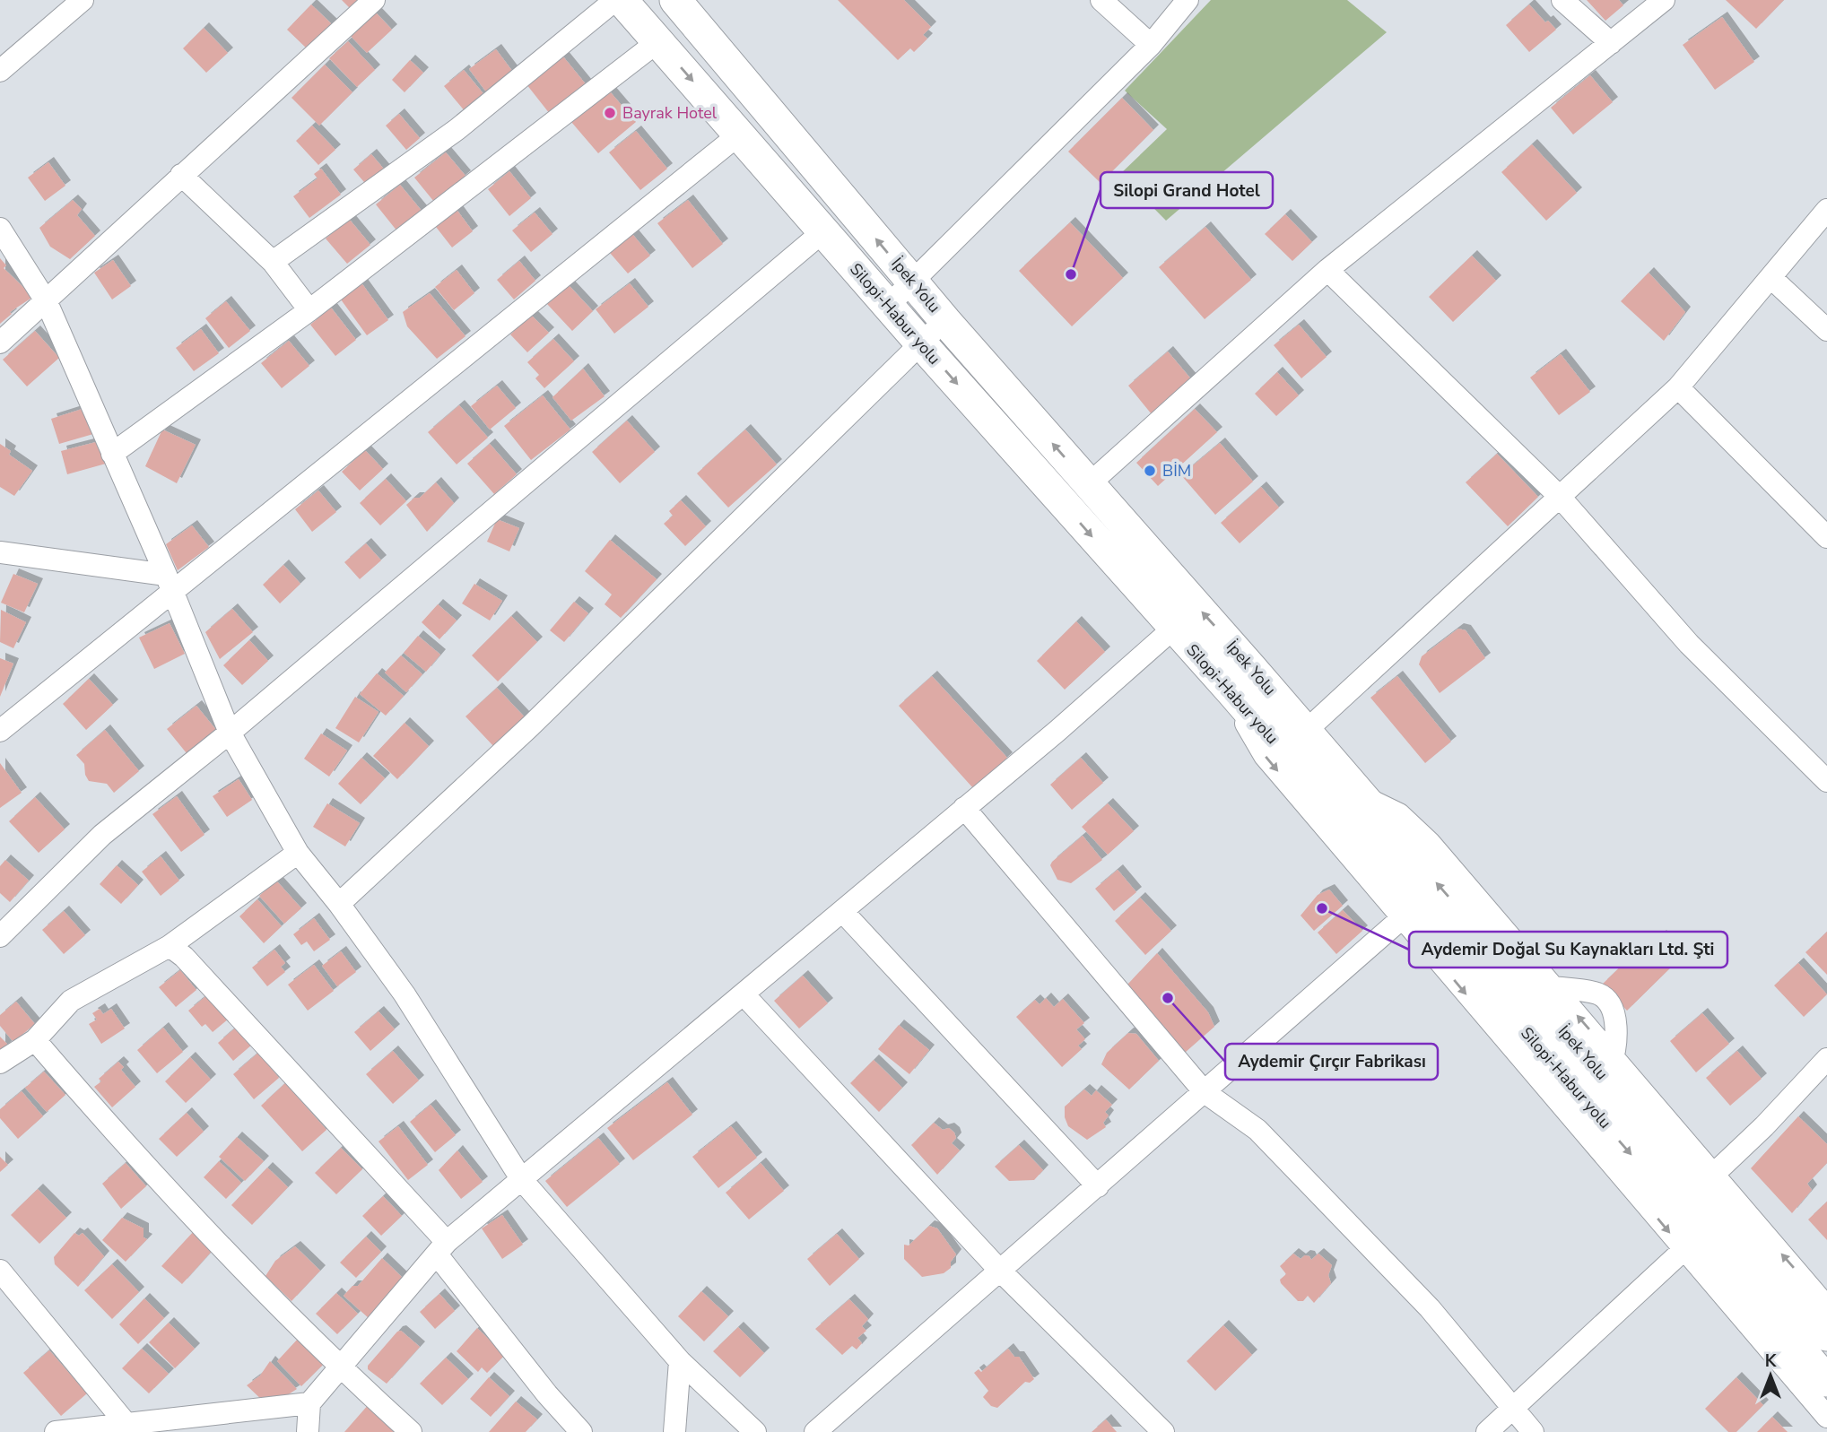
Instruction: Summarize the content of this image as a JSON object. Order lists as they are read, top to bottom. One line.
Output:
{"streets":{"highway":["İpek Yolu","Silopi-Habur yolu"]},"one_way":["İpek Yolu","Silopi-Habur yolu"],"places":["Bayrak Hotel","Silopi Grand Hotel","BİM","Aydemir Doğal Su Kaynakları Ltd. Şti","Aydemir Çırçır Fabrikası"],"north":"top"}
